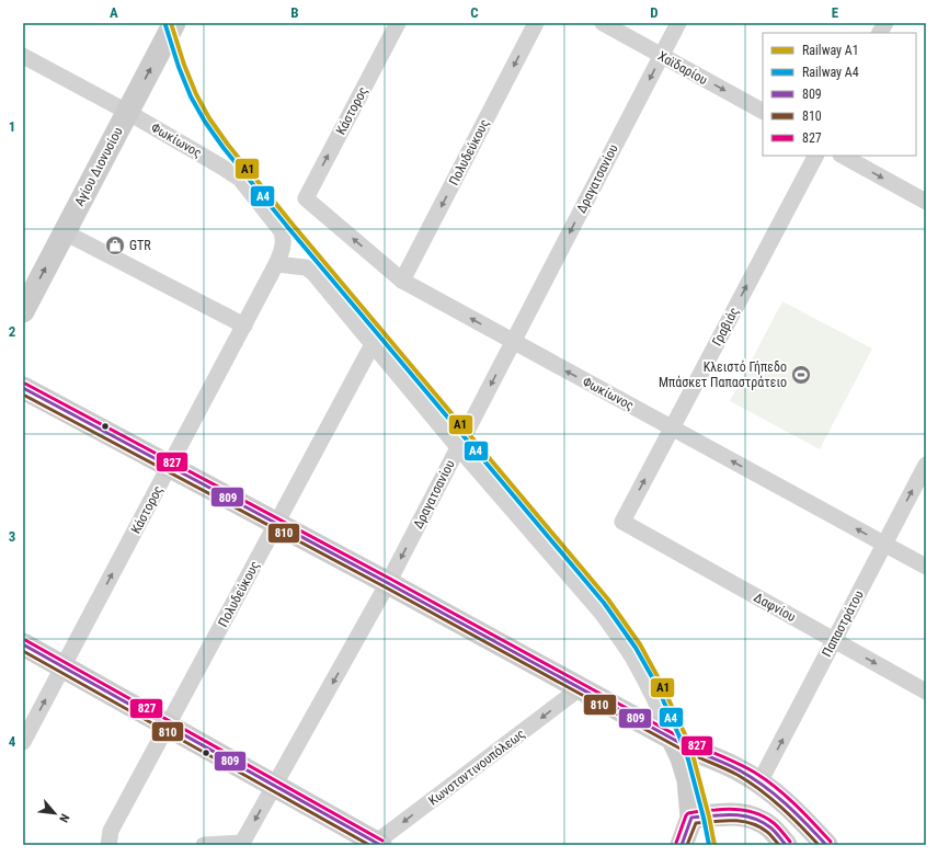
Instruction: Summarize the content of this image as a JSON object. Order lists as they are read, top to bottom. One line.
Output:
{"streets":{"main road":["Αγίου Διονυσίου"],"street":["Χαϊδαρίου","Κάστορος","Φωκίωνος","Πολυδεύκους","Δραγατσανίου","Γραβιάς","Δαφνίου","Παπαστράτου","Κωνσταντινουπόλεως"]},"crossings":[["Χαϊδαρίου","Δραγατσανίου"],["Κάστορος","Φωκίωνος"],["Φωκίωνος","Πολυδεύκους"],["Φωκίωνος","Αγίου Διονυσίου"],["Φωκίωνος","Δραγατσανίου"],["Φωκίωνος","Γραβιάς"],["Φωκίωνος","Παπαστράτου"],["Γραβιάς","Δαφνίου"],["Δαφνίου","Παπαστράτου"]],"one_way":["Χαϊδαρίου","Κάστορος","Αγίου Διονυσίου","Δραγατσανίου","Γραβιάς","Παπαστράτου","Κωνσταντινουπόλεως"],"places":{"shop":["GTR"],"sports":["Κλειστό Γήπεδο Μπάσκετ Παπαστράτειο"]},"lines":["rail line A1","rail line A4","transit line 827","transit line 809","transit line 810"],"legend":["Railway A1","Railway A4","809","810","827"],"north":"bottom right","grid":{"columns":["A","B","C","D","E"],"rows":["1","2","3","4"]}}
